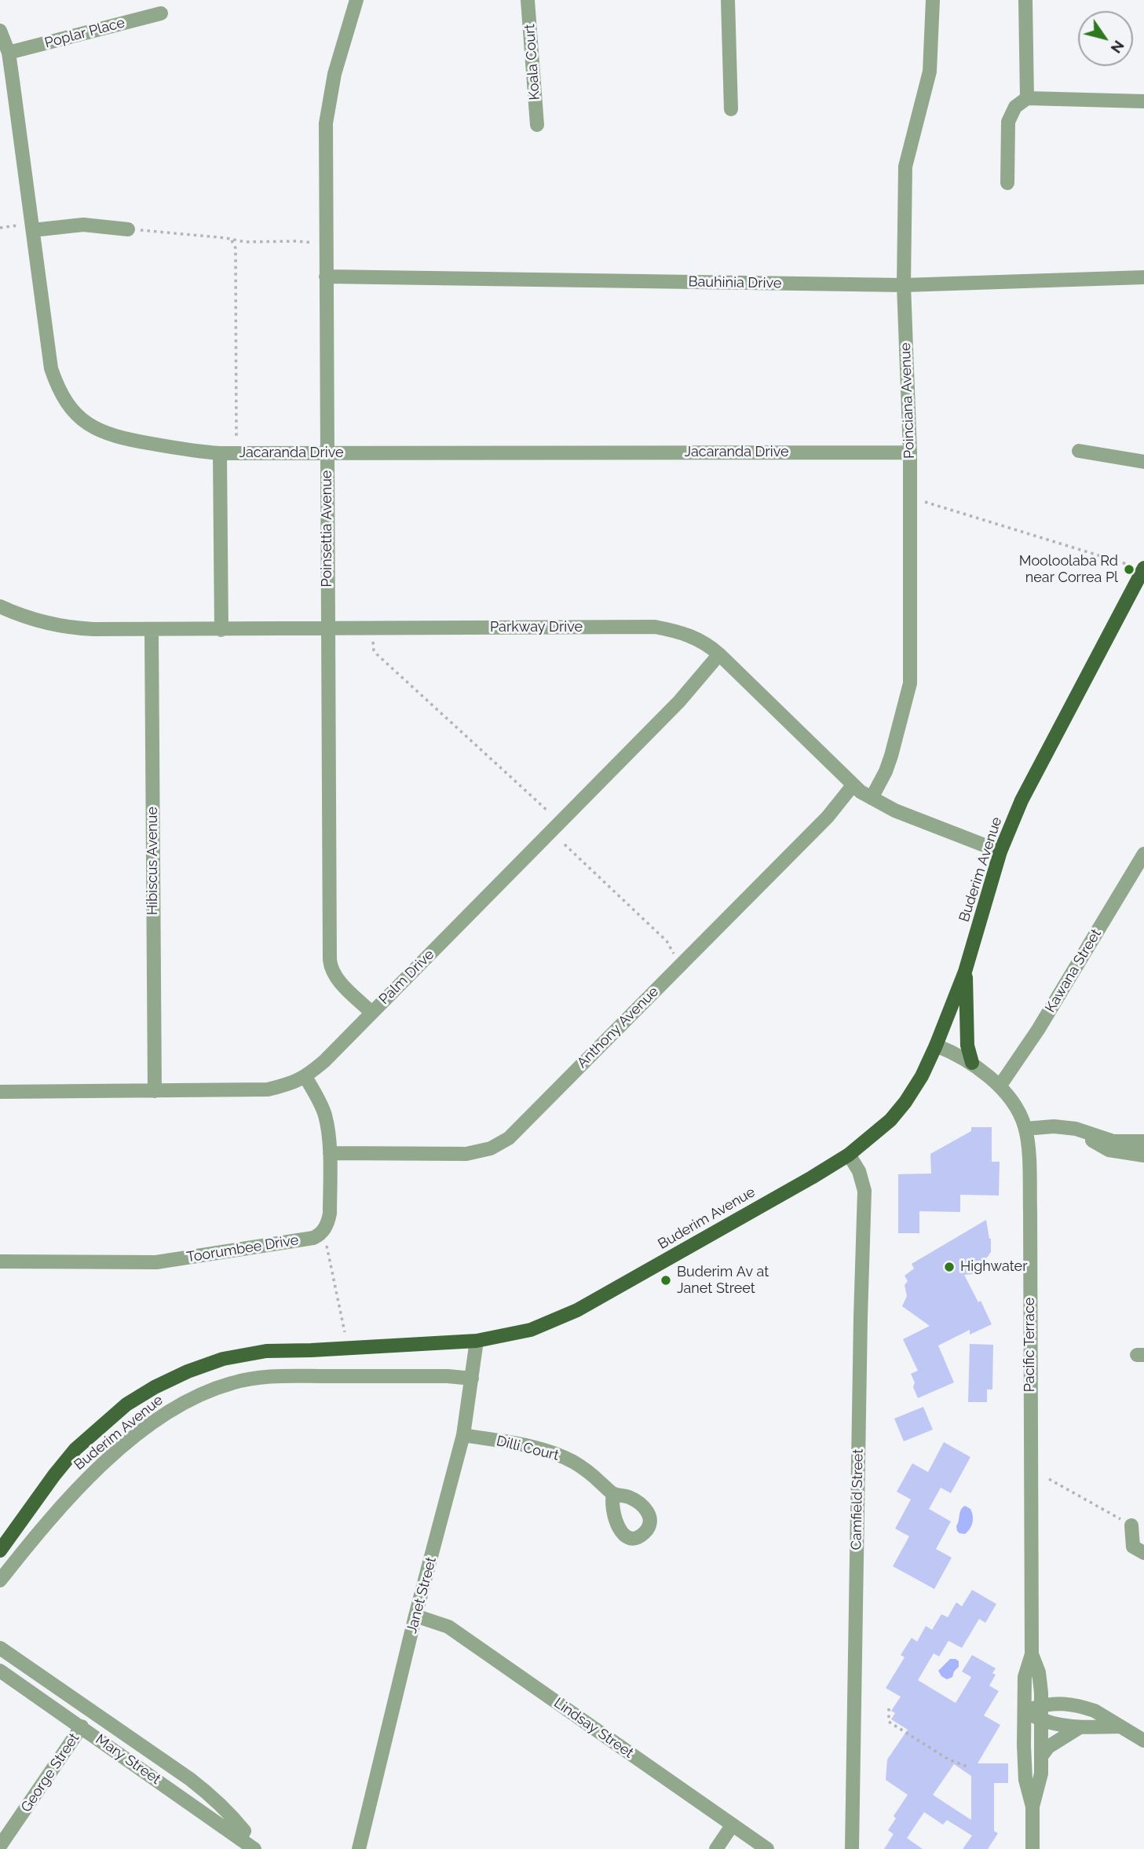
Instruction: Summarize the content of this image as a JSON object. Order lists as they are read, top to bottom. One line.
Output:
{"streets":{"main road":["Buderim Avenue"],"street":["Poplar Place","Koala Court","Bauhinia Drive","Poinciana Avenue","Jacaranda Drive","Poinsettia Avenue","Parkway Drive","Hibiscus Avenue","Kawana Street","Palm Drive","Anthony Avenue","Toorumbee Drive","Pacific Terrace","Dilli Court","Camfield Street","Janet Street","Lindsay Street","Mary Street","George Street"]},"crossings":[["Poplar Place","Jacaranda Drive"],["Bauhinia Drive","Poinciana Avenue"],["Bauhinia Drive","Poinsettia Avenue"],["Poinciana Avenue","Jacaranda Drive"],["Poinciana Avenue","Parkway Drive"],["Jacaranda Drive","Poinsettia Avenue"],["Poinsettia Avenue","Parkway Drive"],["Poinsettia Avenue","Palm Drive"],["Parkway Drive","Hibiscus Avenue"],["Parkway Drive","Buderim Avenue"],["Parkway Drive","Palm Drive"],["Parkway Drive","Anthony Avenue"],["Hibiscus Avenue","Palm Drive"],["Buderim Avenue","Pacific Terrace"],["Buderim Avenue","Camfield Street"],["Buderim Avenue","Janet Street"],["Kawana Street","Pacific Terrace"],["Dilli Court","Janet Street"],["Janet Street","Lindsay Street"],["Mary Street","George Street"]],"places":["Mooloolaba Rd near Correa Pl","Highwater","Buderim Av at Janet Street"],"north":"bottom right"}
